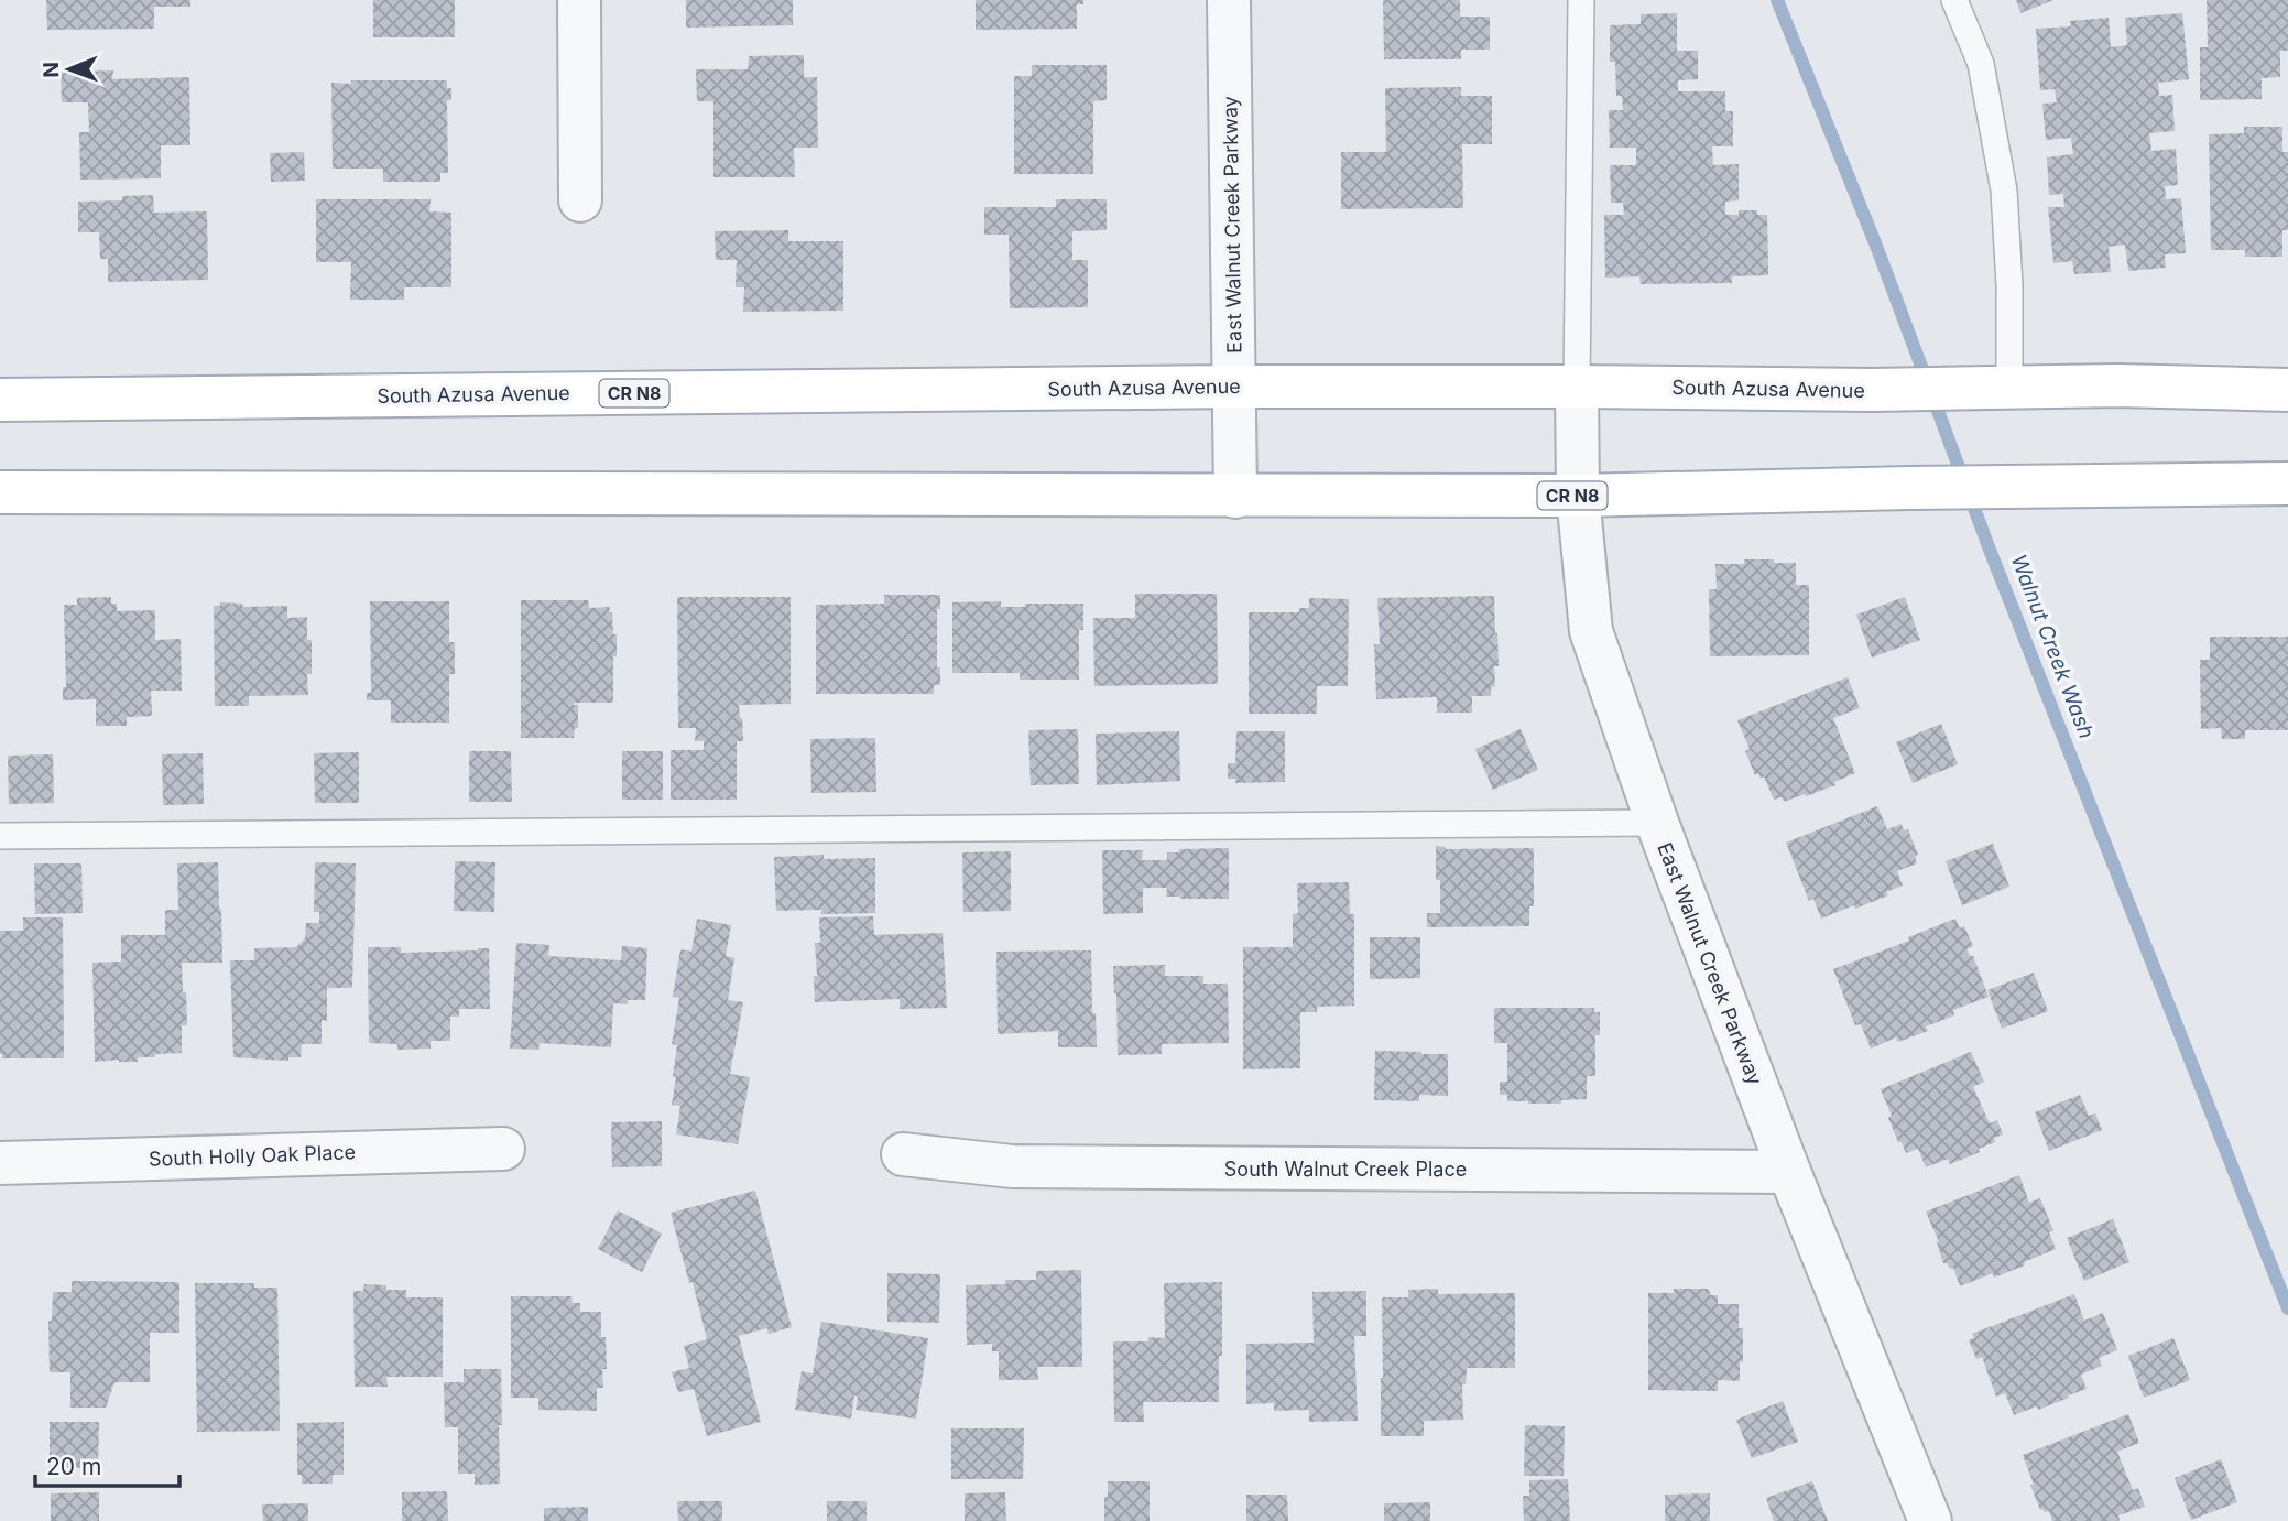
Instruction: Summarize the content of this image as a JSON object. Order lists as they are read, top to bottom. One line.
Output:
{"streets":{"main road":["South Azusa Avenue","CR N8"],"street":["East Walnut Creek Parkway","South Holly Oak Place","South Walnut Creek Place"]},"crossings":[["East Walnut Creek Parkway","South Azusa Avenue"],["East Walnut Creek Parkway","CR N8"],["East Walnut Creek Parkway","South Walnut Creek Place"]],"water":["Walnut Creek Wash"],"scale_bar":"20 m","north":"left"}
